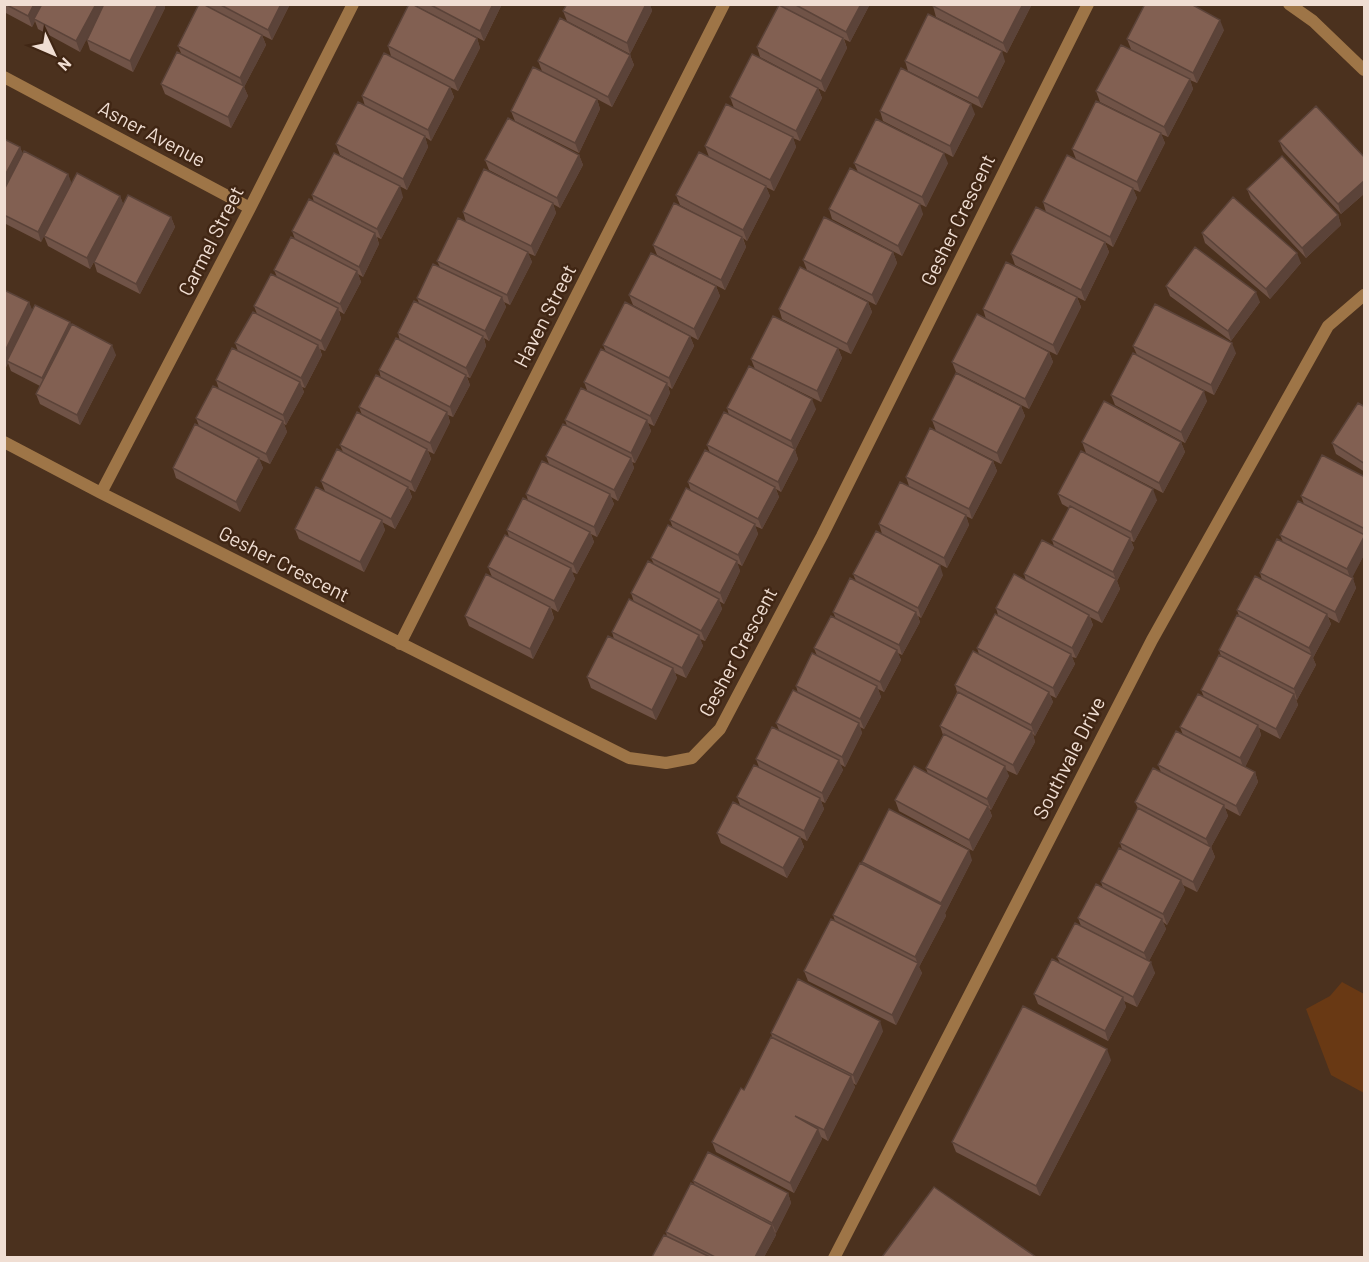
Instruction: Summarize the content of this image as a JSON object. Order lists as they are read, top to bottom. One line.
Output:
{"streets":{"street":["Asner Avenue","Gesher Crescent","Carmel Street","Haven Street","Southvale Drive"]},"crossings":[["Asner Avenue","Carmel Street"],["Gesher Crescent","Carmel Street"],["Gesher Crescent","Haven Street"]],"north":"bottom right"}
